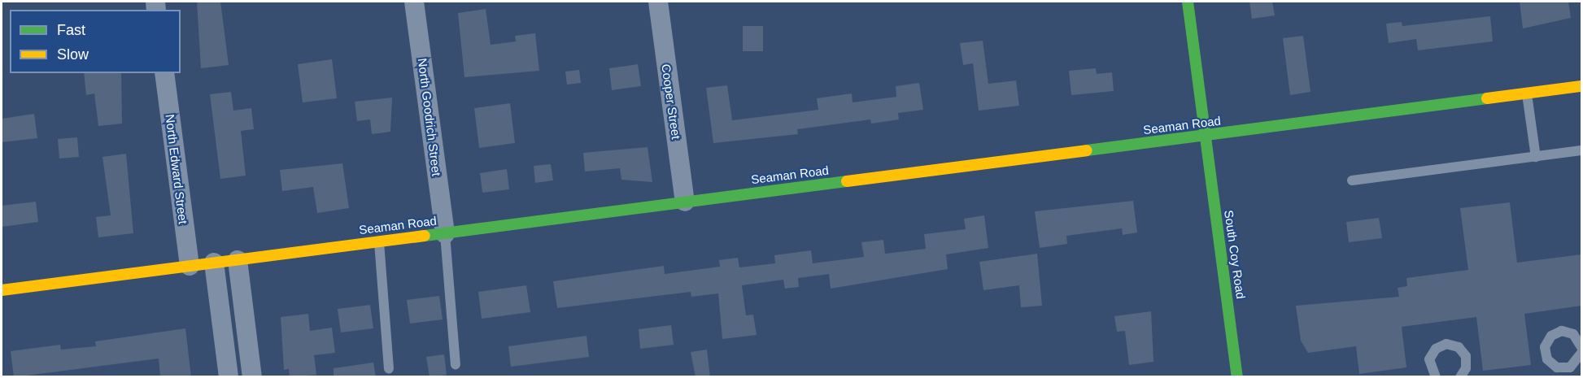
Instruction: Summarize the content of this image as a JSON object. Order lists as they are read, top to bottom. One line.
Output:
{"streets":{"street":["Cooper Street","North Goodrich Street","Seaman Road","North Edward Street","South Coy Road"]},"crossings":[["Cooper Street","Seaman Road"],["North Goodrich Street","Seaman Road"],["Seaman Road","North Edward Street"],["Seaman Road","South Coy Road"]],"legend":["Fast","Slow"]}
